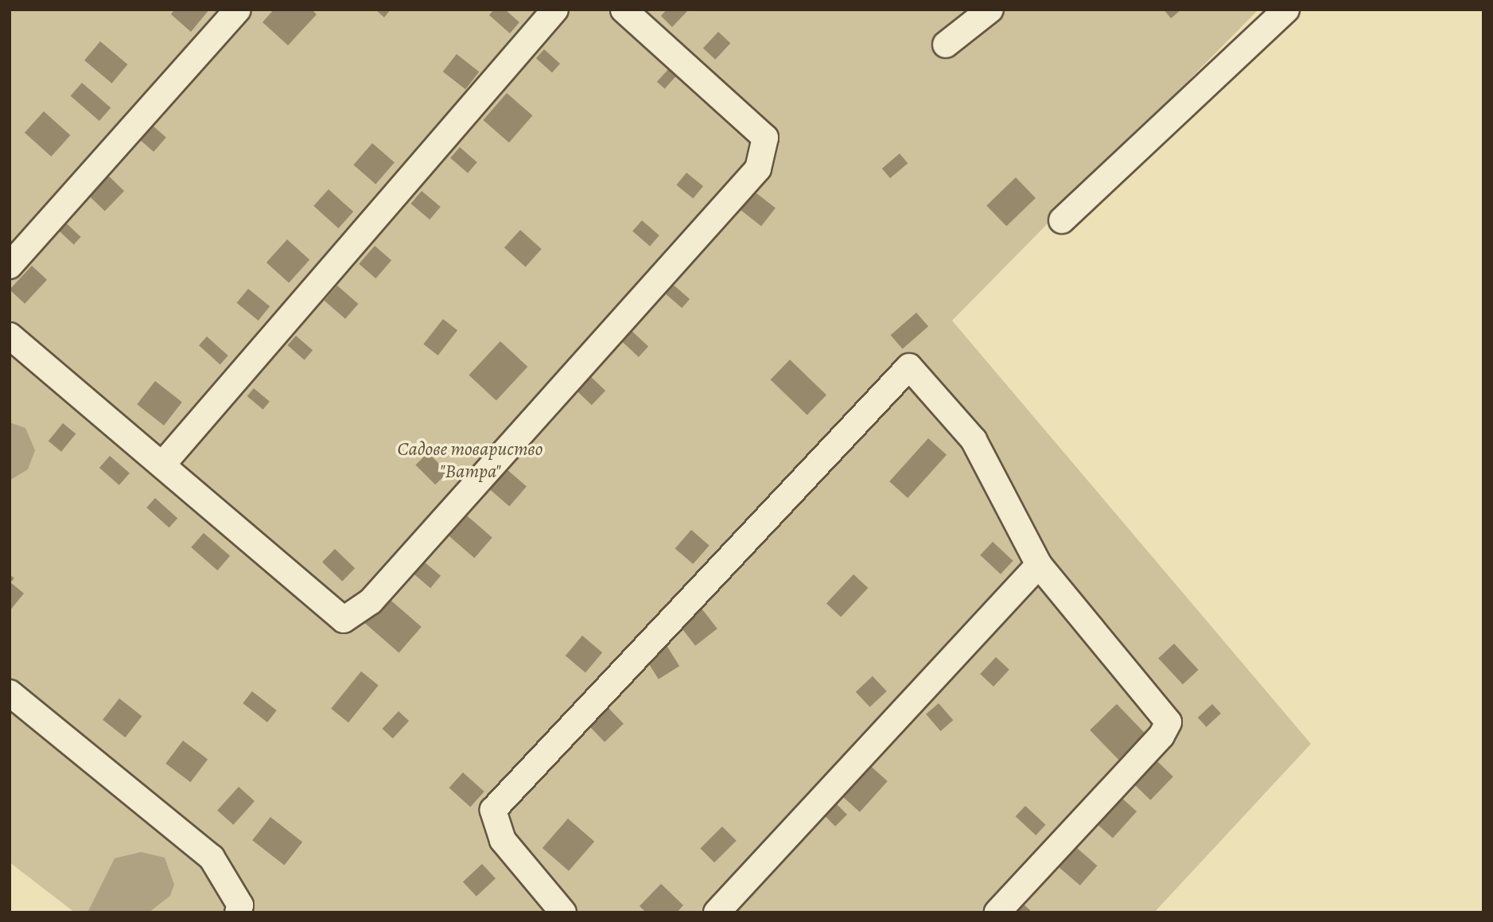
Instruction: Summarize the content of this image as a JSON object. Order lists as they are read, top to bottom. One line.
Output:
{"parks":["Садове товариство \"Ватра\""]}
